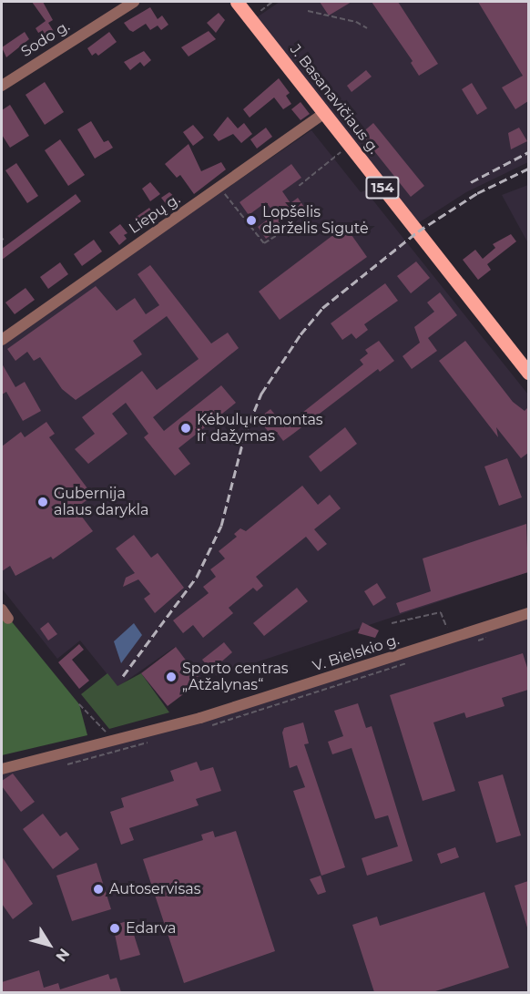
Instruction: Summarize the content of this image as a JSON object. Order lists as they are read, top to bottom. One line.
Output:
{"streets":{"main road":["J. Basanavičiaus g.","154"],"street":["Sodo g.","Liepų g.","V. Bielskio g."]},"crossings":[["J. Basanavičiaus g.","Liepų g."]],"places":["Lopšelis darželis Sigutė","Kėbulų remontas ir dažymas","Gubernija alaus darykla","Sporto centras „Atžalynas“","Autoservisas","Edarva"],"north":"bottom right"}
